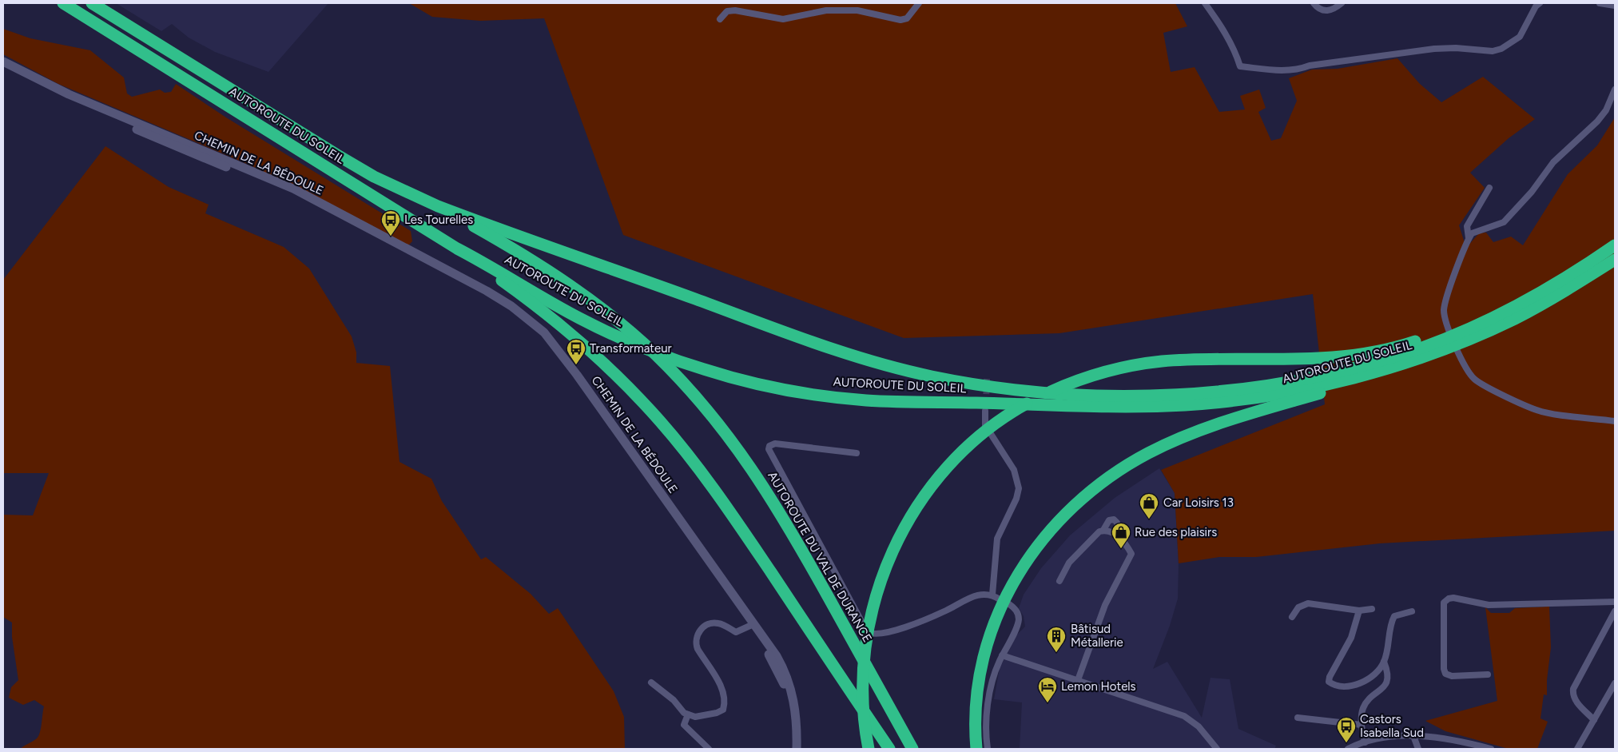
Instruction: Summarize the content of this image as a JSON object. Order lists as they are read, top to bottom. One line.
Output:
{"streets":{"highway":["AUTOROUTE DU SOLEIL","AUTOROUTE DU VAL DE DURANCE"],"street":["CHEMIN DE LA BÉDOULE"]},"crossings":[["AUTOROUTE DU SOLEIL","AUTOROUTE DU VAL DE DURANCE"]],"places":{"bus stop":["Les Tourelles","Transformateur","Castors Isabella Sud"],"shop":["Car Loisirs 13","Rue des plaisirs"],"building":["Bâtisud Métallerie"],"hotel":["Lemon Hotels"]}}
